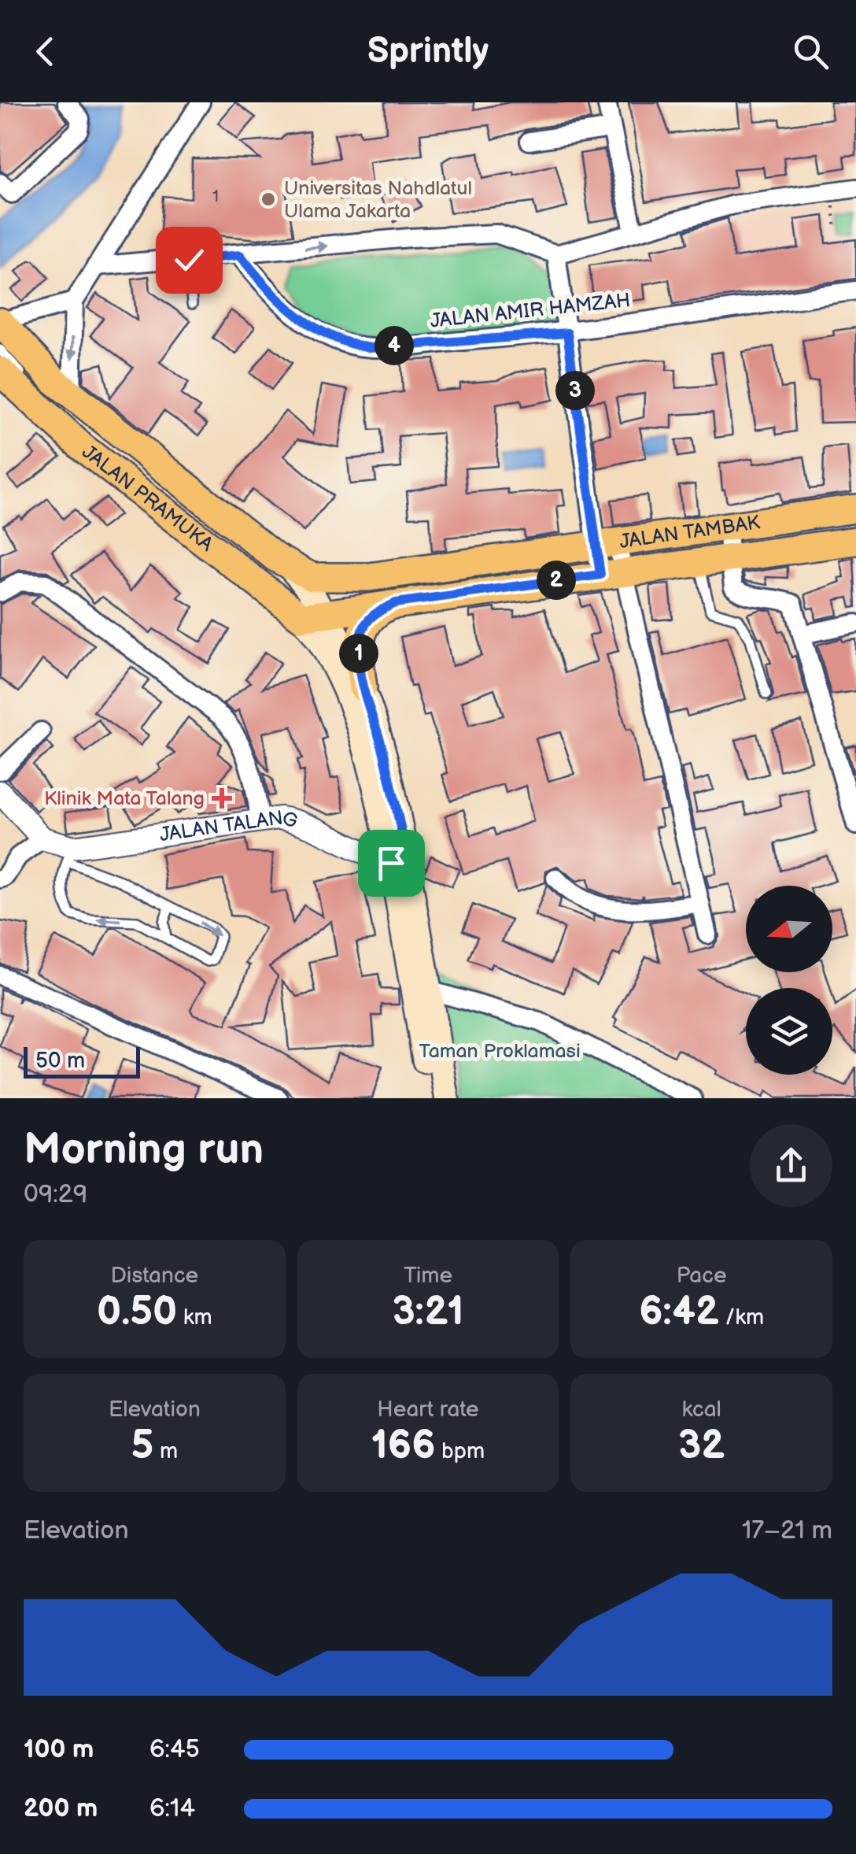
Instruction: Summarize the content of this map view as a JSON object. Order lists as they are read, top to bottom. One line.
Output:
{"streets":{"main road":["JALAN PRAMUKA","JALAN TAMBAK"],"street":["JALAN AMIR HAMZAH","JALAN TALANG"]},"crossings":[["JALAN PRAMUKA","JALAN TAMBAK"]],"parks":["Taman Proklamasi"],"places":{"other":["Universitas Nahdlatul Ulama Jakarta"],"health":["Klinik Mata Talang"]},"house_numbers":["1"],"scale_bar":"50 m","north":"left","page":{"header":"Sprintly","pins":["4","3","2","1"],"scale":"50 m","heading":["Morning run","09:29"],"stats":[["Distance","0.50 km"],["Time","3:21"],["Pace","6:42 /km"],["Elevation","5 m"],["Heart rate","166 bpm"],["kcal","32"]],"chart":["Elevation","17–21 m"],"list":[{"name":"100 m","note":"6:45"},{"name":"200 m","note":"6:14"}]}}
